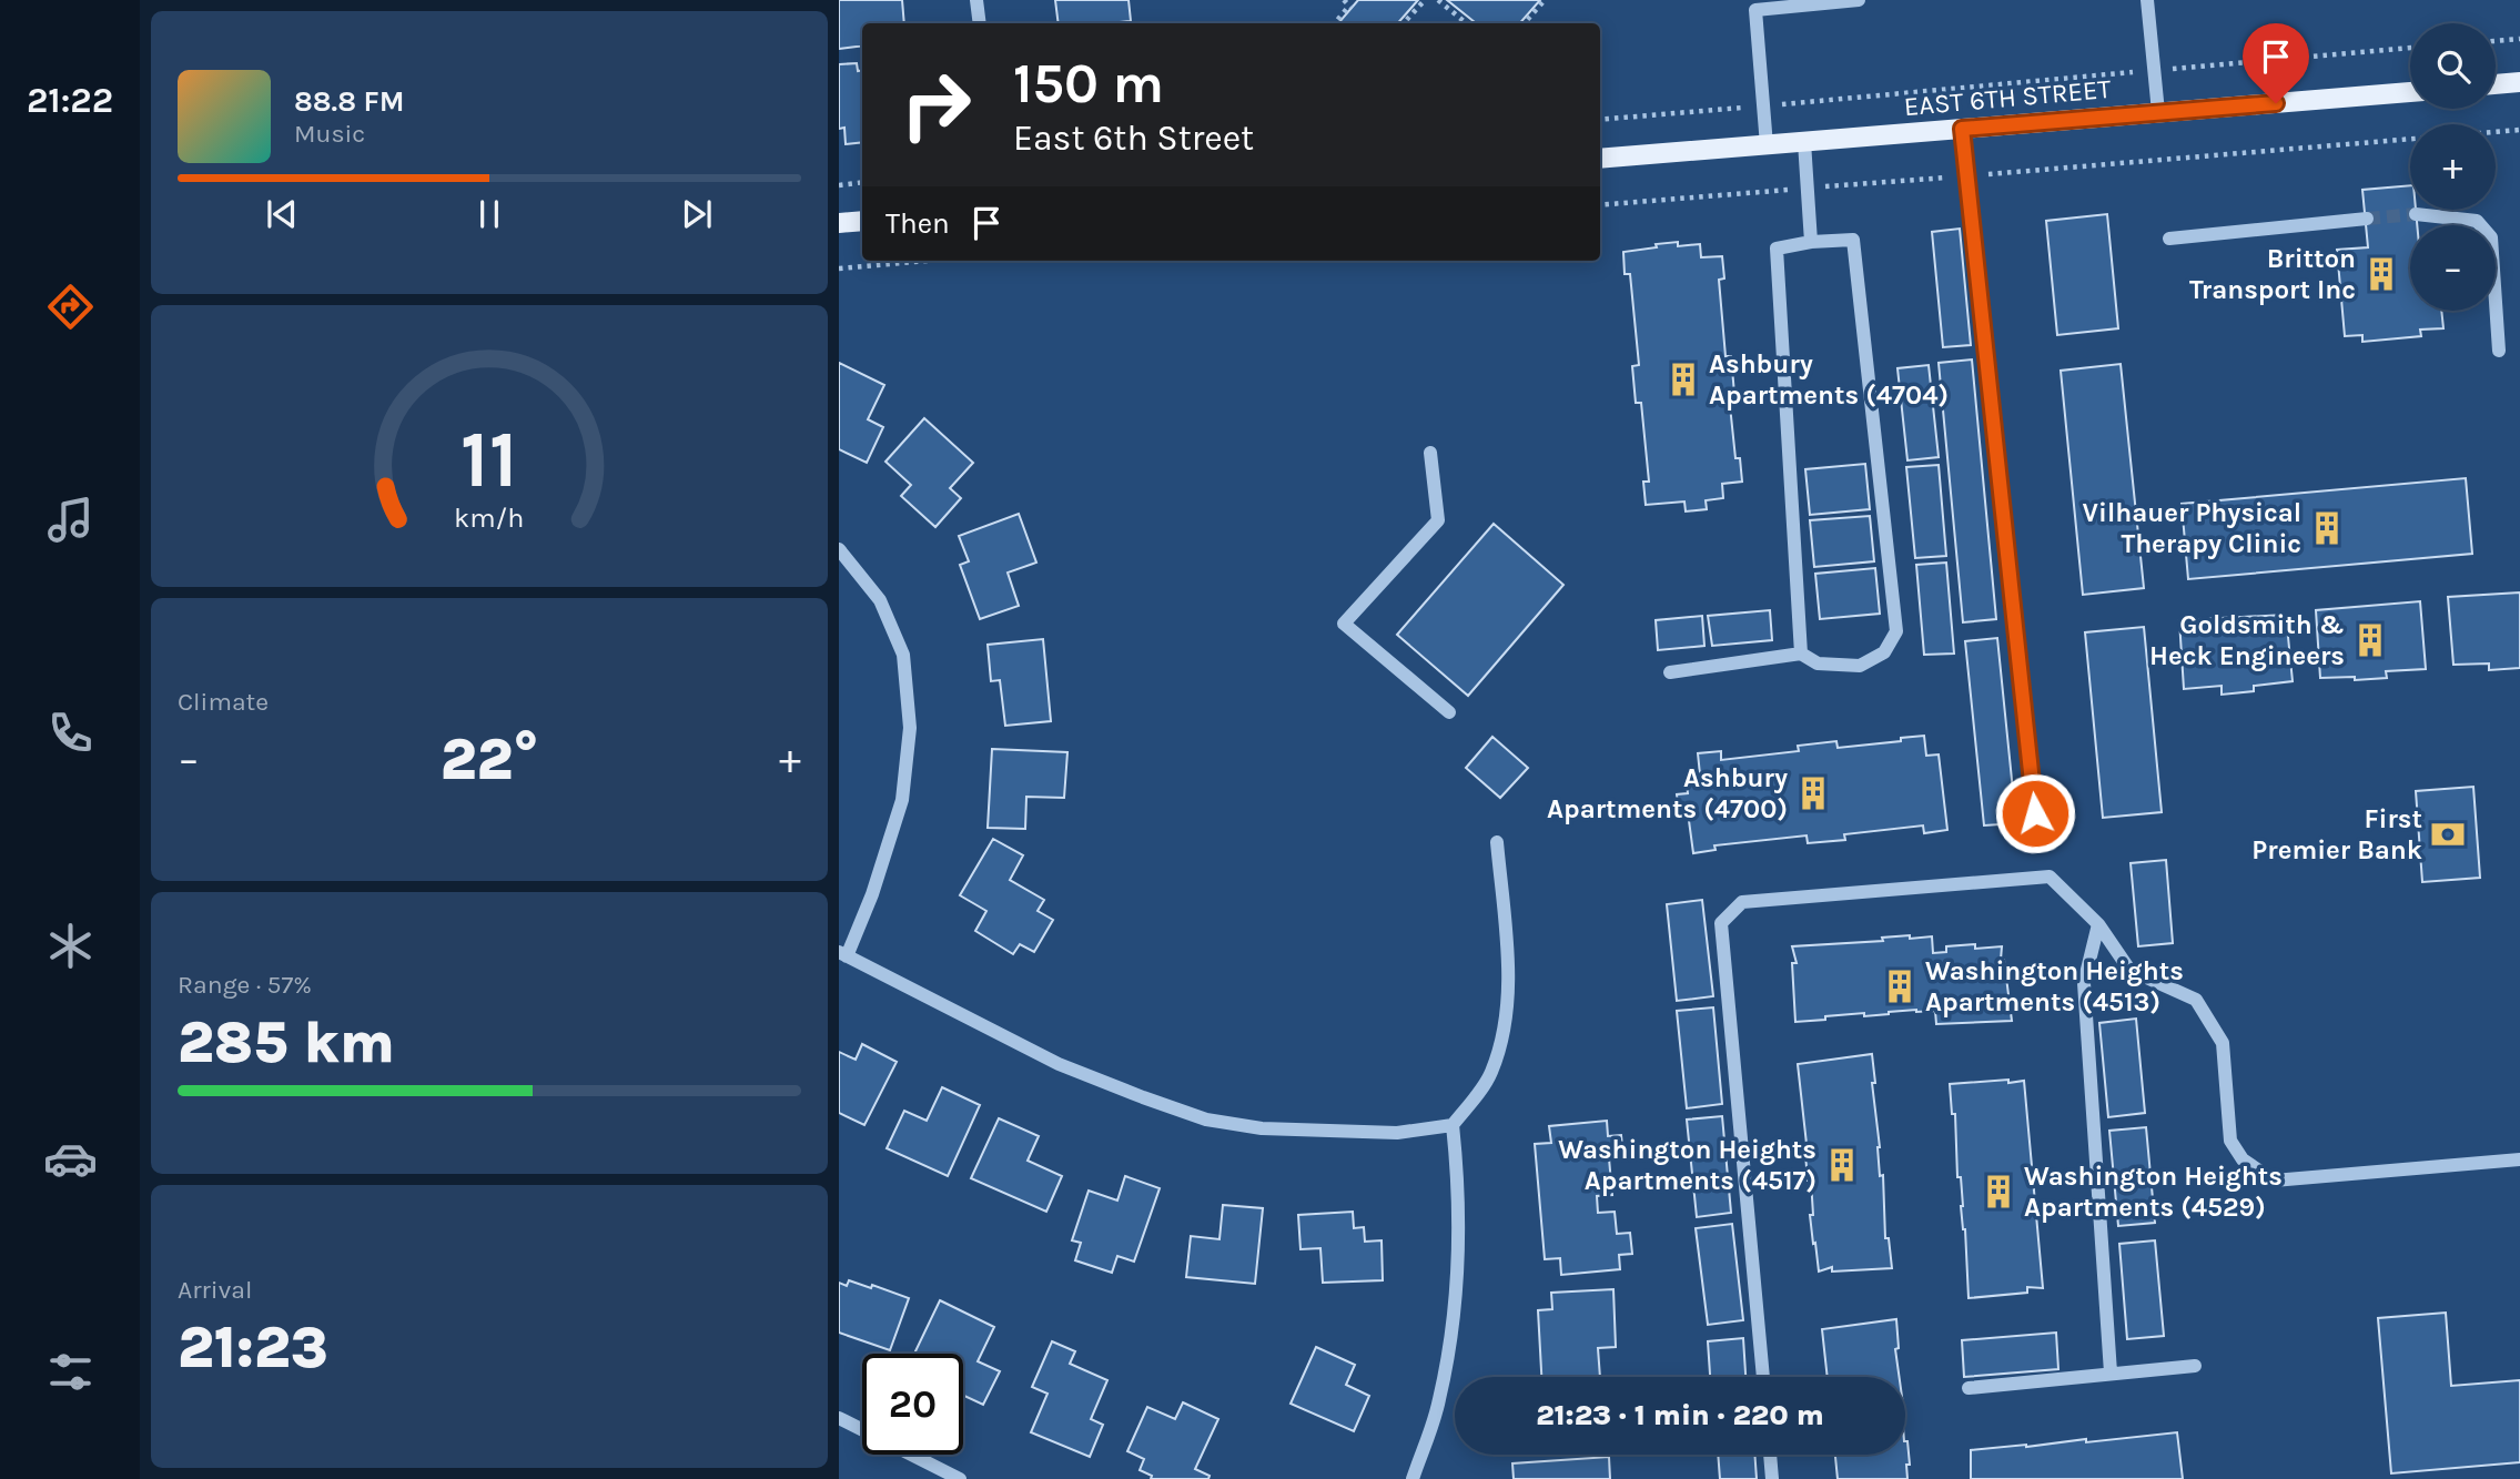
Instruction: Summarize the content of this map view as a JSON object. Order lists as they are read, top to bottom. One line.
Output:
{"streets":{"main road":["EAST 6TH STREET"]},"places":{"building":["Britton Transport Inc","Ashbury Apartments (4704)","Vilhauer Physical Therapy Clinic","Goldsmith & Heck Engineers","Ashbury Apartments (4700)","Washington Heights Apartments (4513)","Washington Heights Apartments (4517)","Washington Heights Apartments (4529)"],"bank":["First Premier Bank"]},"page":{"tabs":"21:22","map_buttons":["+","−"],"turn":["150 m","East 6th Street"],"song":["88.8 FM","Music"],"then":"Then","tile":["Climate",["Range · 57%","285 km"],["Arrival","21:23"]],"heat":["−","22°","+"],"limit":"20","trip":"21:23 · 1 min · 220 m","gauge":["11","km/h"]}}
